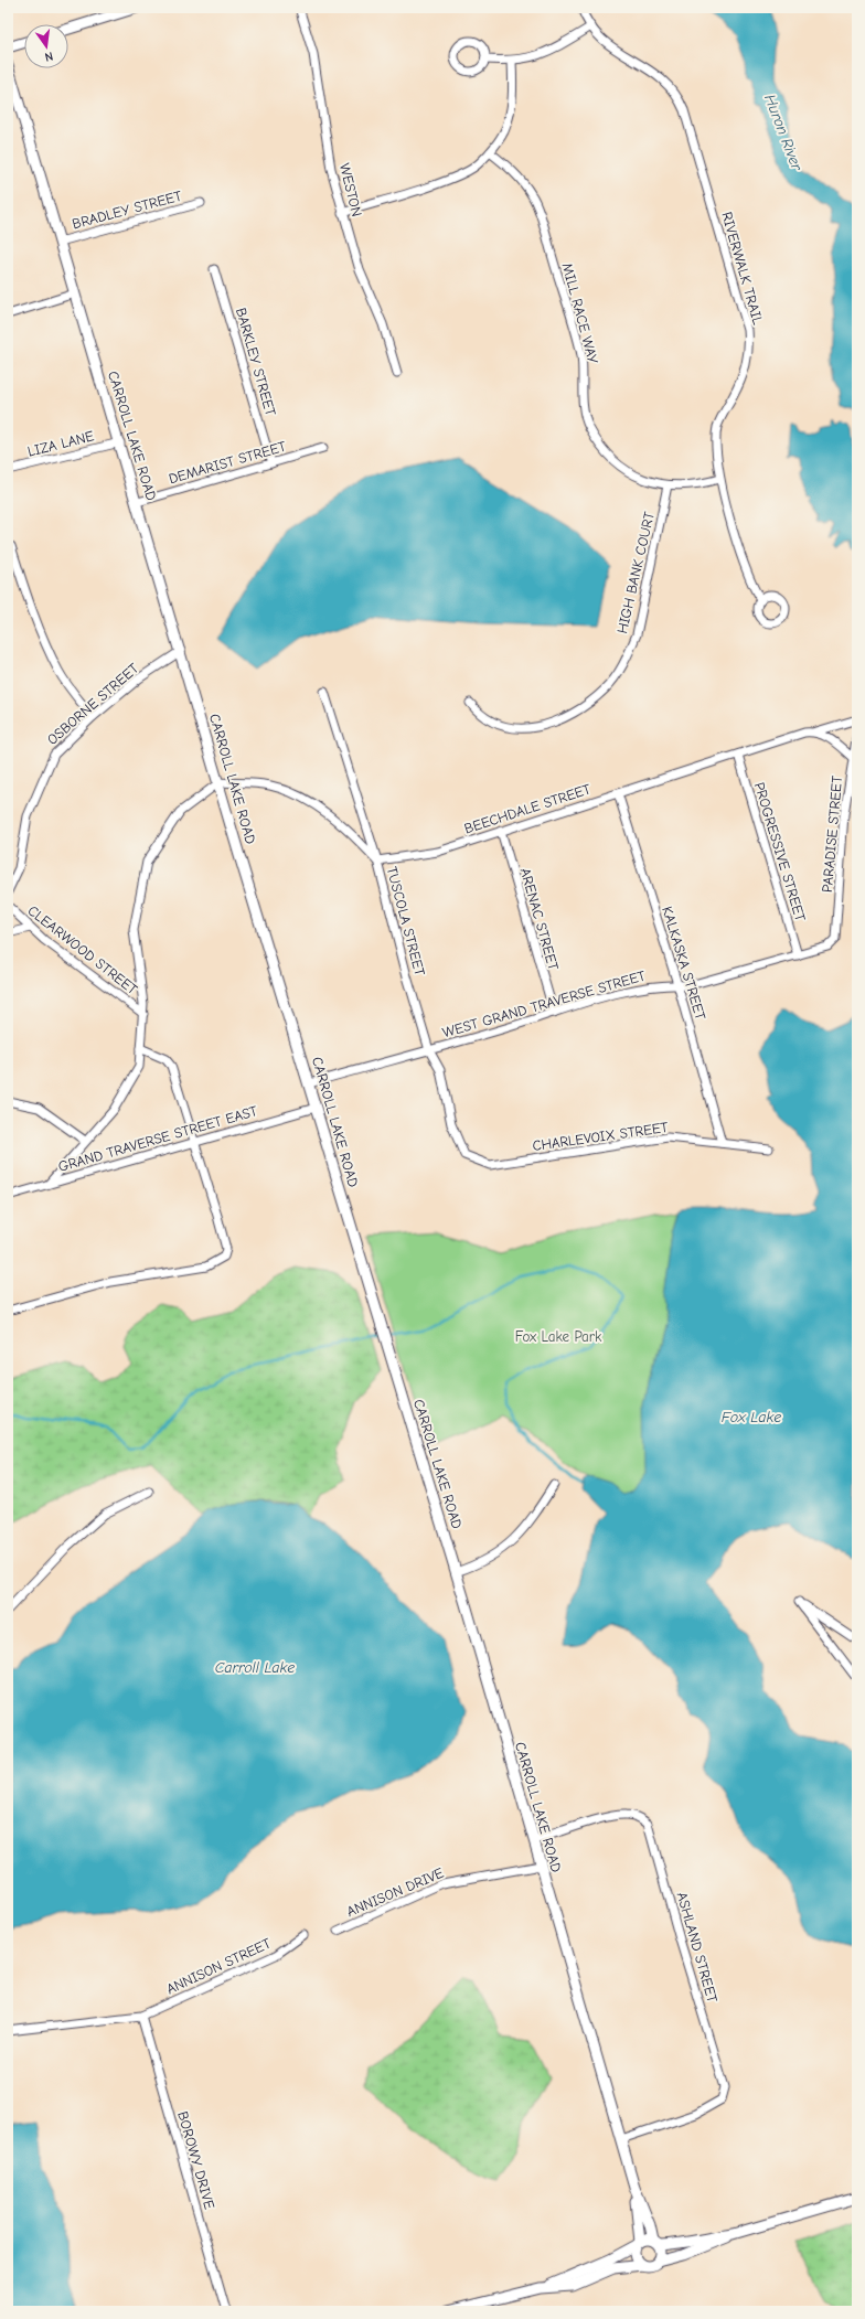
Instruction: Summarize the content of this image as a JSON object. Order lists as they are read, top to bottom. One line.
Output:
{"streets":{"street":["WESTON","BRADLEY STREET","RIVERWALK TRAIL","MILL RACE WAY","BARKLEY STREET","CARROLL LAKE ROAD","LIZA LANE","DEMARIST STREET","HIGH BANK COURT","OSBORNE STREET","BEECHDALE STREET","PARADISE STREET","PROGRESSIVE STREET","ARENAC STREET","TUSCOLA STREET","CLEARWOOD STREET","KALKASKA STREET","WEST GRAND TRAVERSE STREET","CHARLEVOIX STREET","GRAND TRAVERSE STREET EAST","ANNISON DRIVE","ASHLAND STREET","ANNISON STREET","BOROWY DRIVE"]},"crossings":[["BRADLEY STREET","CARROLL LAKE ROAD"],["RIVERWALK TRAIL","MILL RACE WAY"],["MILL RACE WAY","HIGH BANK COURT"],["BARKLEY STREET","DEMARIST STREET"],["CARROLL LAKE ROAD","LIZA LANE"],["CARROLL LAKE ROAD","DEMARIST STREET"],["CARROLL LAKE ROAD","OSBORNE STREET"],["CARROLL LAKE ROAD","WEST GRAND TRAVERSE STREET"],["CARROLL LAKE ROAD","GRAND TRAVERSE STREET EAST"],["CARROLL LAKE ROAD","ANNISON DRIVE"],["CARROLL LAKE ROAD","ASHLAND STREET"],["BEECHDALE STREET","PROGRESSIVE STREET"],["BEECHDALE STREET","ARENAC STREET"],["BEECHDALE STREET","TUSCOLA STREET"],["BEECHDALE STREET","KALKASKA STREET"],["PARADISE STREET","WEST GRAND TRAVERSE STREET"],["PROGRESSIVE STREET","WEST GRAND TRAVERSE STREET"],["ARENAC STREET","WEST GRAND TRAVERSE STREET"],["TUSCOLA STREET","WEST GRAND TRAVERSE STREET"],["TUSCOLA STREET","CHARLEVOIX STREET"],["KALKASKA STREET","WEST GRAND TRAVERSE STREET"],["KALKASKA STREET","CHARLEVOIX STREET"],["ANNISON STREET","BOROWY DRIVE"]],"water":["Huron River","Fox Lake","Carroll Lake"],"parks":["Fox Lake Park"],"north":"bottom"}
